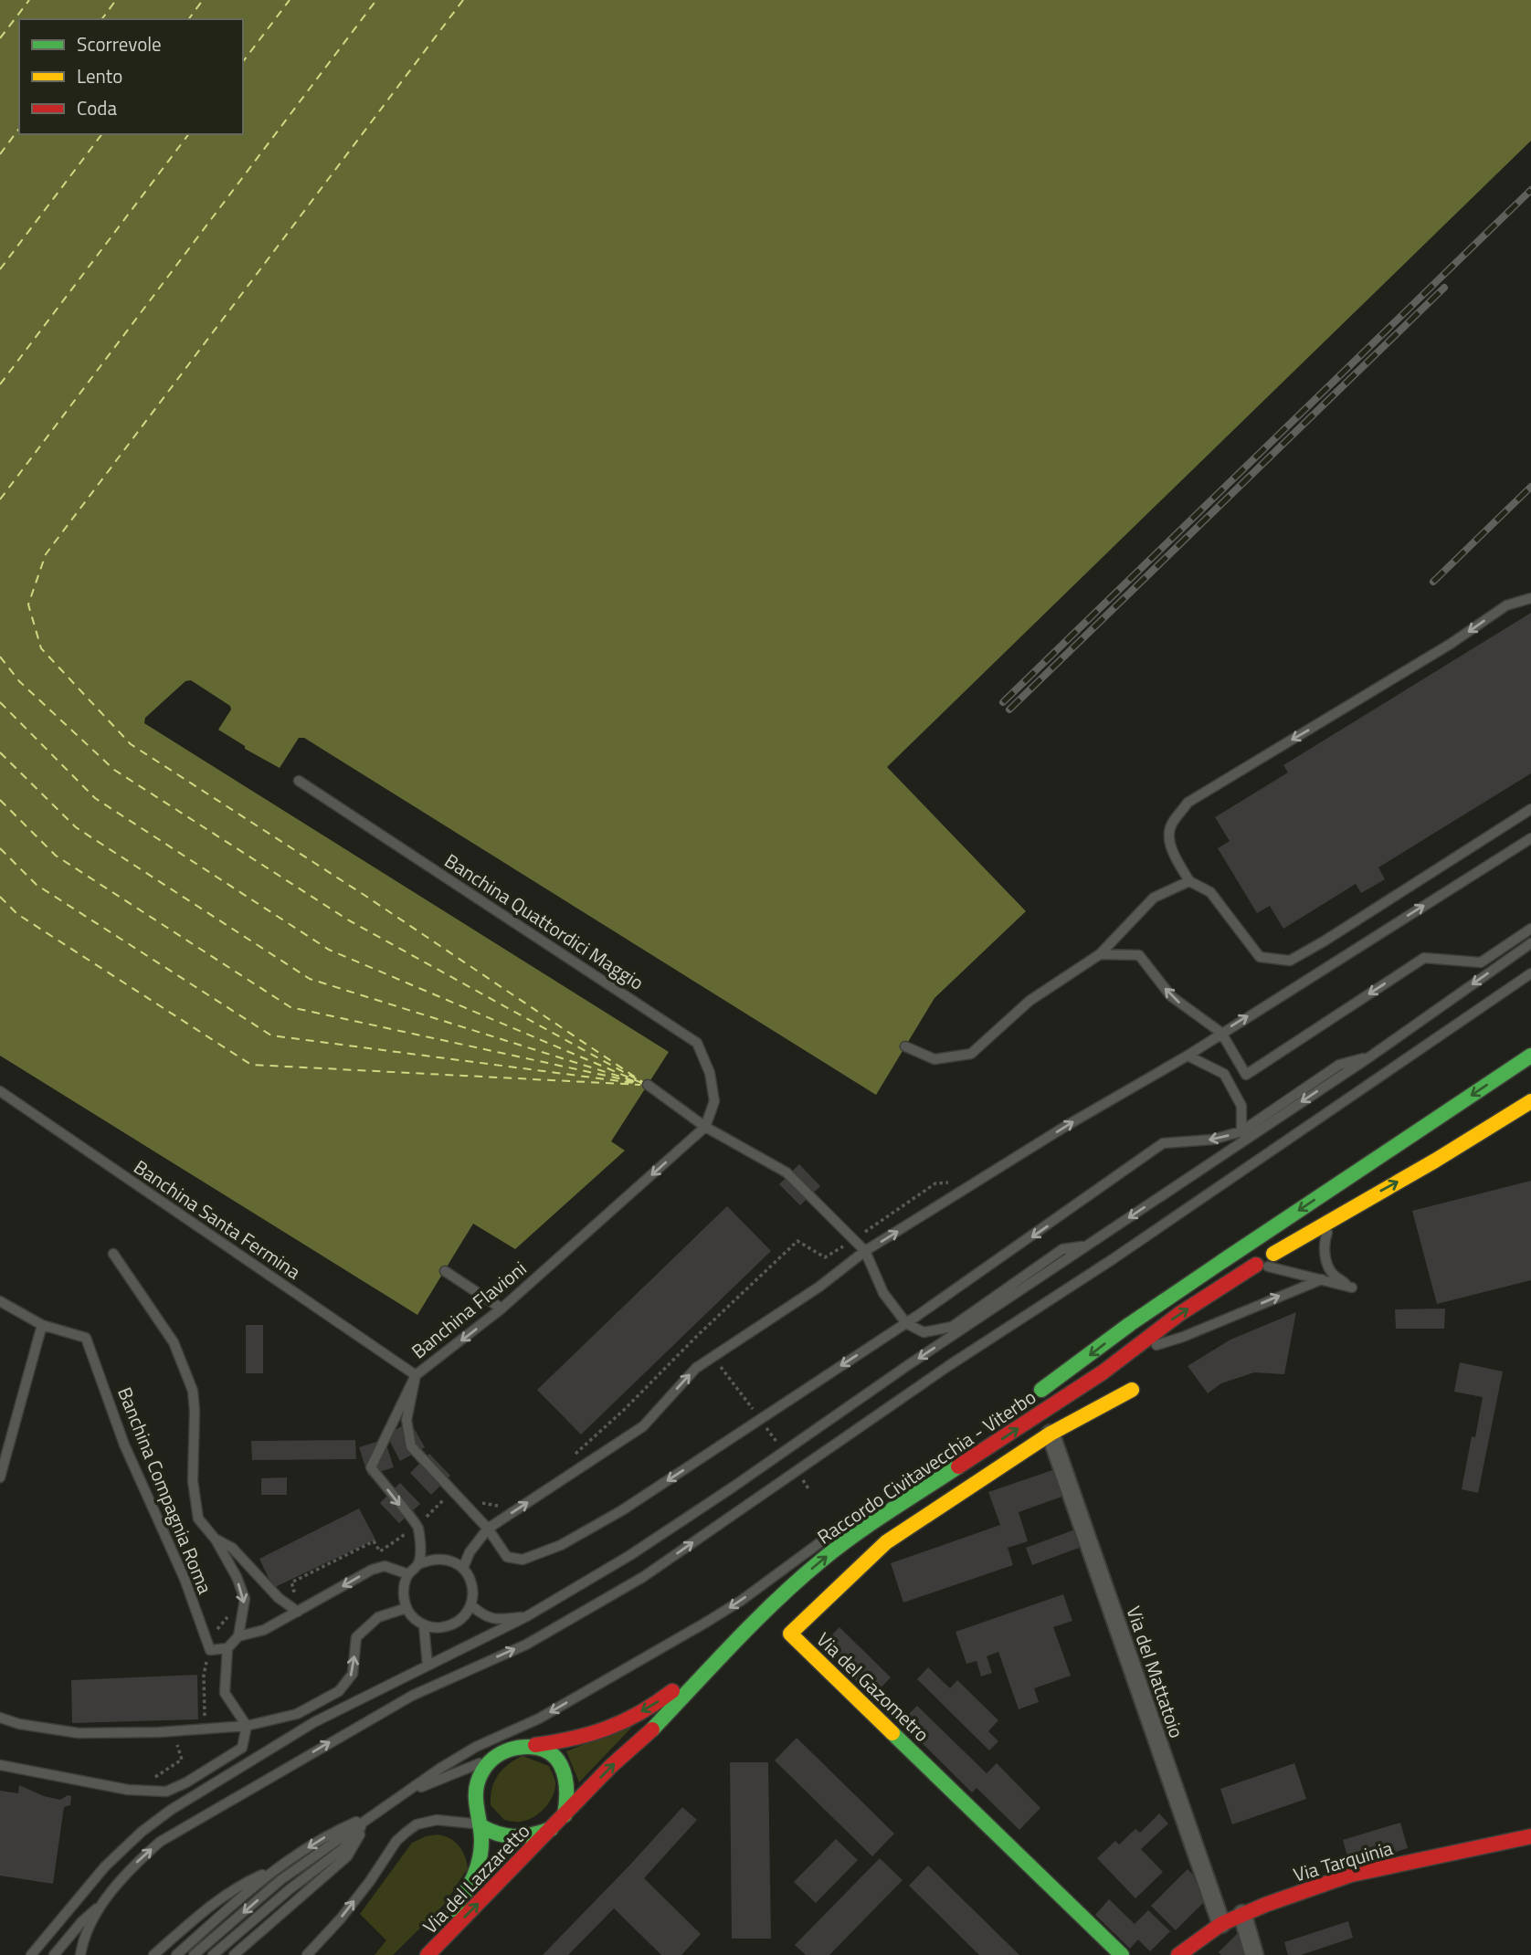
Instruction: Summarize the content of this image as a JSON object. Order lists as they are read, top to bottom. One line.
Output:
{"streets":{"main road":["Raccordo Civitavecchia - Viterbo","Via del Gazometro","Via Tarquinia","Via del Lazzaretto"],"street":["Via del Mattatoio"],"lane":["Banchina Quattordici Maggio","Banchina Santa Fermina","Banchina Flavioni","Banchina Compagnia Roma"]},"crossings":[["Banchina Quattordici Maggio","Banchina Flavioni"],["Banchina Santa Fermina","Banchina Flavioni"],["Raccordo Civitavecchia - Viterbo","Via del Lazzaretto"],["Via del Mattatoio","Via del Gazometro"],["Via del Mattatoio","Via Tarquinia"]],"one_way":["Banchina Flavioni"],"legend":["Scorrevole","Lento","Coda"]}
